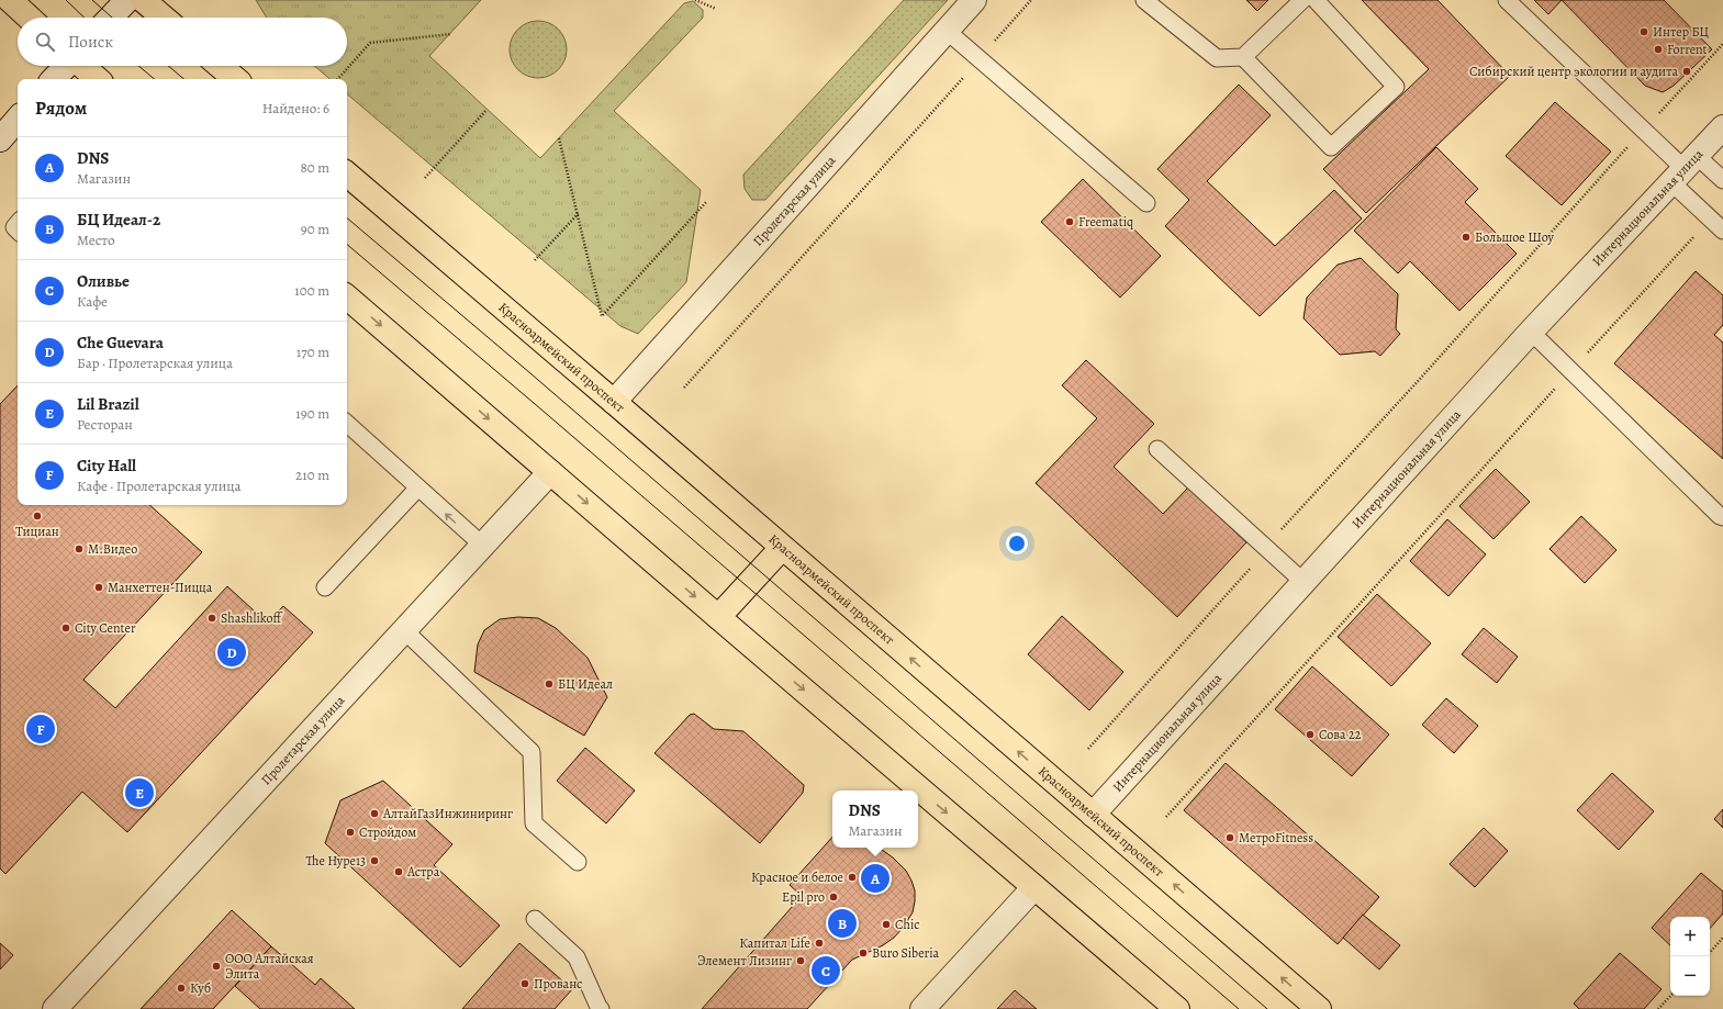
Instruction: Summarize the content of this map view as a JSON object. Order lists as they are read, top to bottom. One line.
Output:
{"streets":{"main road":["Красноармейский проспект"],"street":["Пролетарская улица","Интернациональная улица"]},"crossings":[["Пролетарская улица","Красноармейский проспект"],["Интернациональная улица","Красноармейский проспект"]],"places":["Интер БЦ","Forrent","Сибирский центр экологии и аудита","Freematiq","Большое Шоу","Тициан","М.Видео","Манхеттен-Пицца","Shashlikoff","City Center","БЦ Идеал","Сова 22","АлтайГазИнжиниринг","Стройдом","МетроFitness","The Hype13","Астра","Красное и белое","Epil pro","Chic","Капитал Life","Buro Siberia","Элемент Лизинг","ООО Алтайская Элита","Прованс","Куб"],"page":{"search":"Поиск","heading":["Рядом","Найдено: 6"],"list":[{"mark":"A","name":"DNS","note":"Магазин","value":"80 m"},{"mark":"B","name":"БЦ Идеал-2","note":"Место","value":"90 m"},{"mark":"C","name":"Оливье","note":"Кафе","value":"100 m"},{"mark":"D","name":"Che Guevara","note":"Бар · Пролетарская улица","value":"170 m"},{"mark":"E","name":"Lil Brazil","note":"Ресторан","value":"190 m"},{"mark":"F","name":"City Hall","note":"Кафе · Пролетарская улица","value":"210 m"}],"pins":["D","F","E","A","B","C"],"popup":["DNS","Магазин"],"map_buttons":["+","−"]}}
